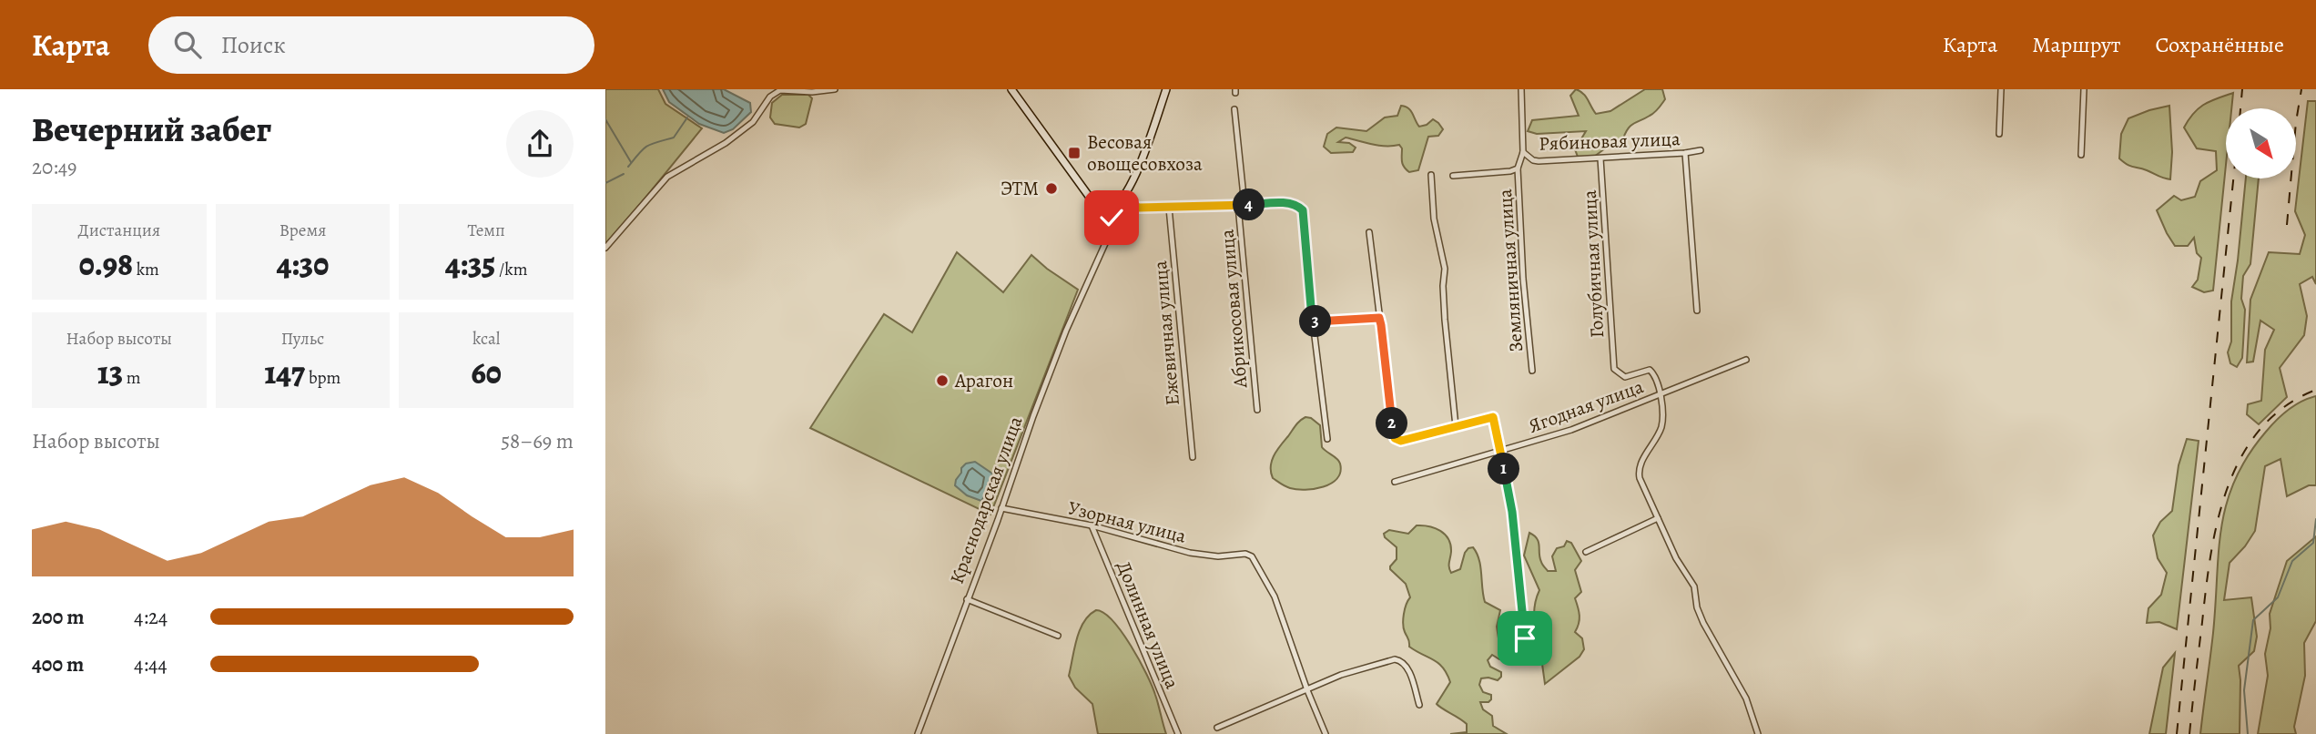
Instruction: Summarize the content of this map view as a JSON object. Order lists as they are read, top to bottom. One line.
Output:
{"streets":{"street":["Рябиновая улица","Голубичная улица","Земляничная улица","Абрикосовая улица","Ежевичная улица","Ягодная улица","Краснодарская улица","Узорная улица","Долинная улица"]},"crossings":[["Рябиновая улица","Голубичная улица"],["Голубичная улица","Ягодная улица"],["Краснодарская улица","Узорная улица"],["Узорная улица","Долинная улица"]],"places":{"transit":["Весовая овощесовхоза"],"other":["ЭТМ","Арагон"]},"north":"bottom right","page":{"header":"Карта","search":"Поиск","nav":["Карта","Маршрут","Сохранённые"],"heading":["Вечерний забег","20:49"],"pins":["4","3","2","1"],"stats":[["Дистанция","0.98 km"],["Время","4:30"],["Темп","4:35 /km"],["Набор высоты","13 m"],["Пульс","147 bpm"],["kcal","60"]],"chart":["Набор высоты","58–69 m"],"list":[{"name":"200 m","note":"4:24"},{"name":"400 m","note":"4:44"}]}}
